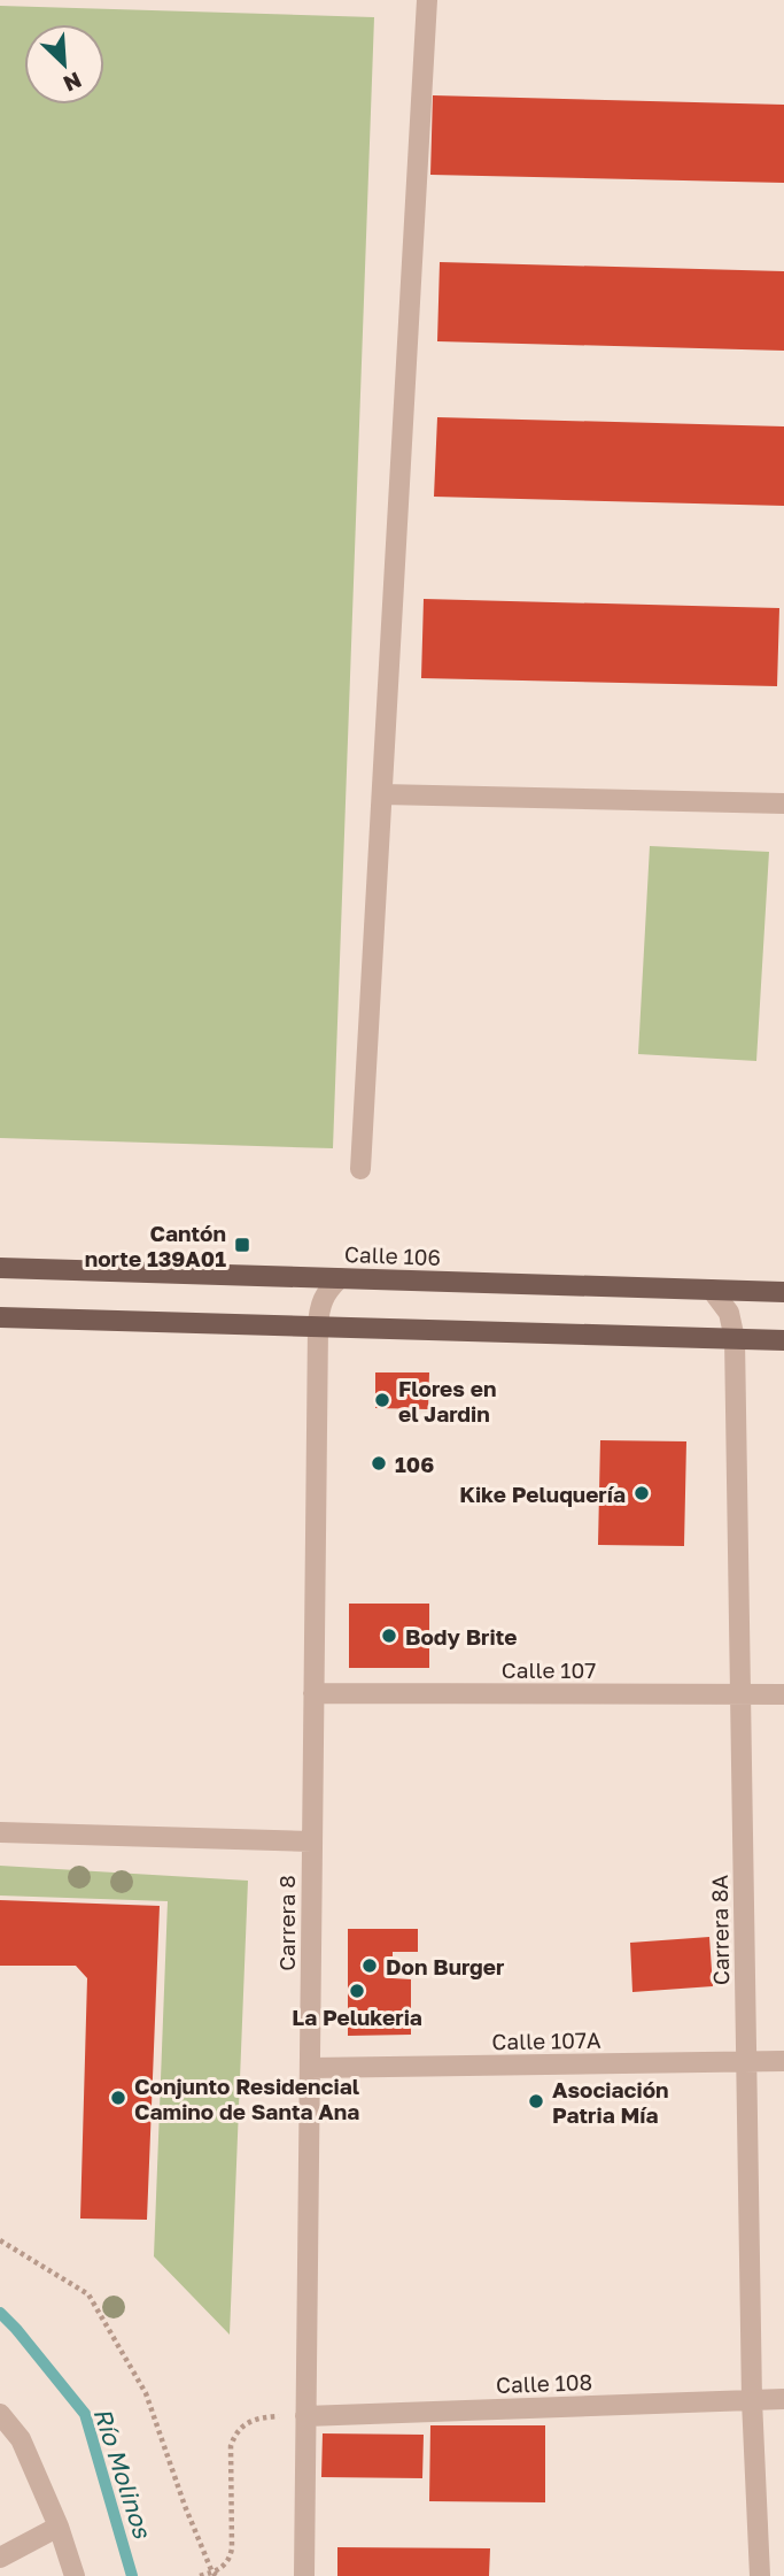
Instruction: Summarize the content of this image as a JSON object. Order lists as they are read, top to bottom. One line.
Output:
{"streets":{"main road":["Calle 106"],"street":["Calle 107","Carrera 8","Carrera 8A","Calle 107A","Calle 108"]},"crossings":[["Calle 106","Carrera 8"],["Calle 106","Carrera 8A"],["Calle 107","Carrera 8"],["Calle 107","Carrera 8A"],["Carrera 8","Calle 107A"],["Carrera 8","Calle 108"],["Carrera 8A","Calle 107A"],["Carrera 8A","Calle 108"]],"water":["Río Molinos"],"places":{"transit":["Cantón norte 139A01"],"other":["Flores en el Jardin","106","Kike Peluquería","Body Brite","Don Burger","La Pelukeria","Conjunto Residencial Camino de Santa Ana","Asociación Patria Mía"]},"north":"bottom right"}
